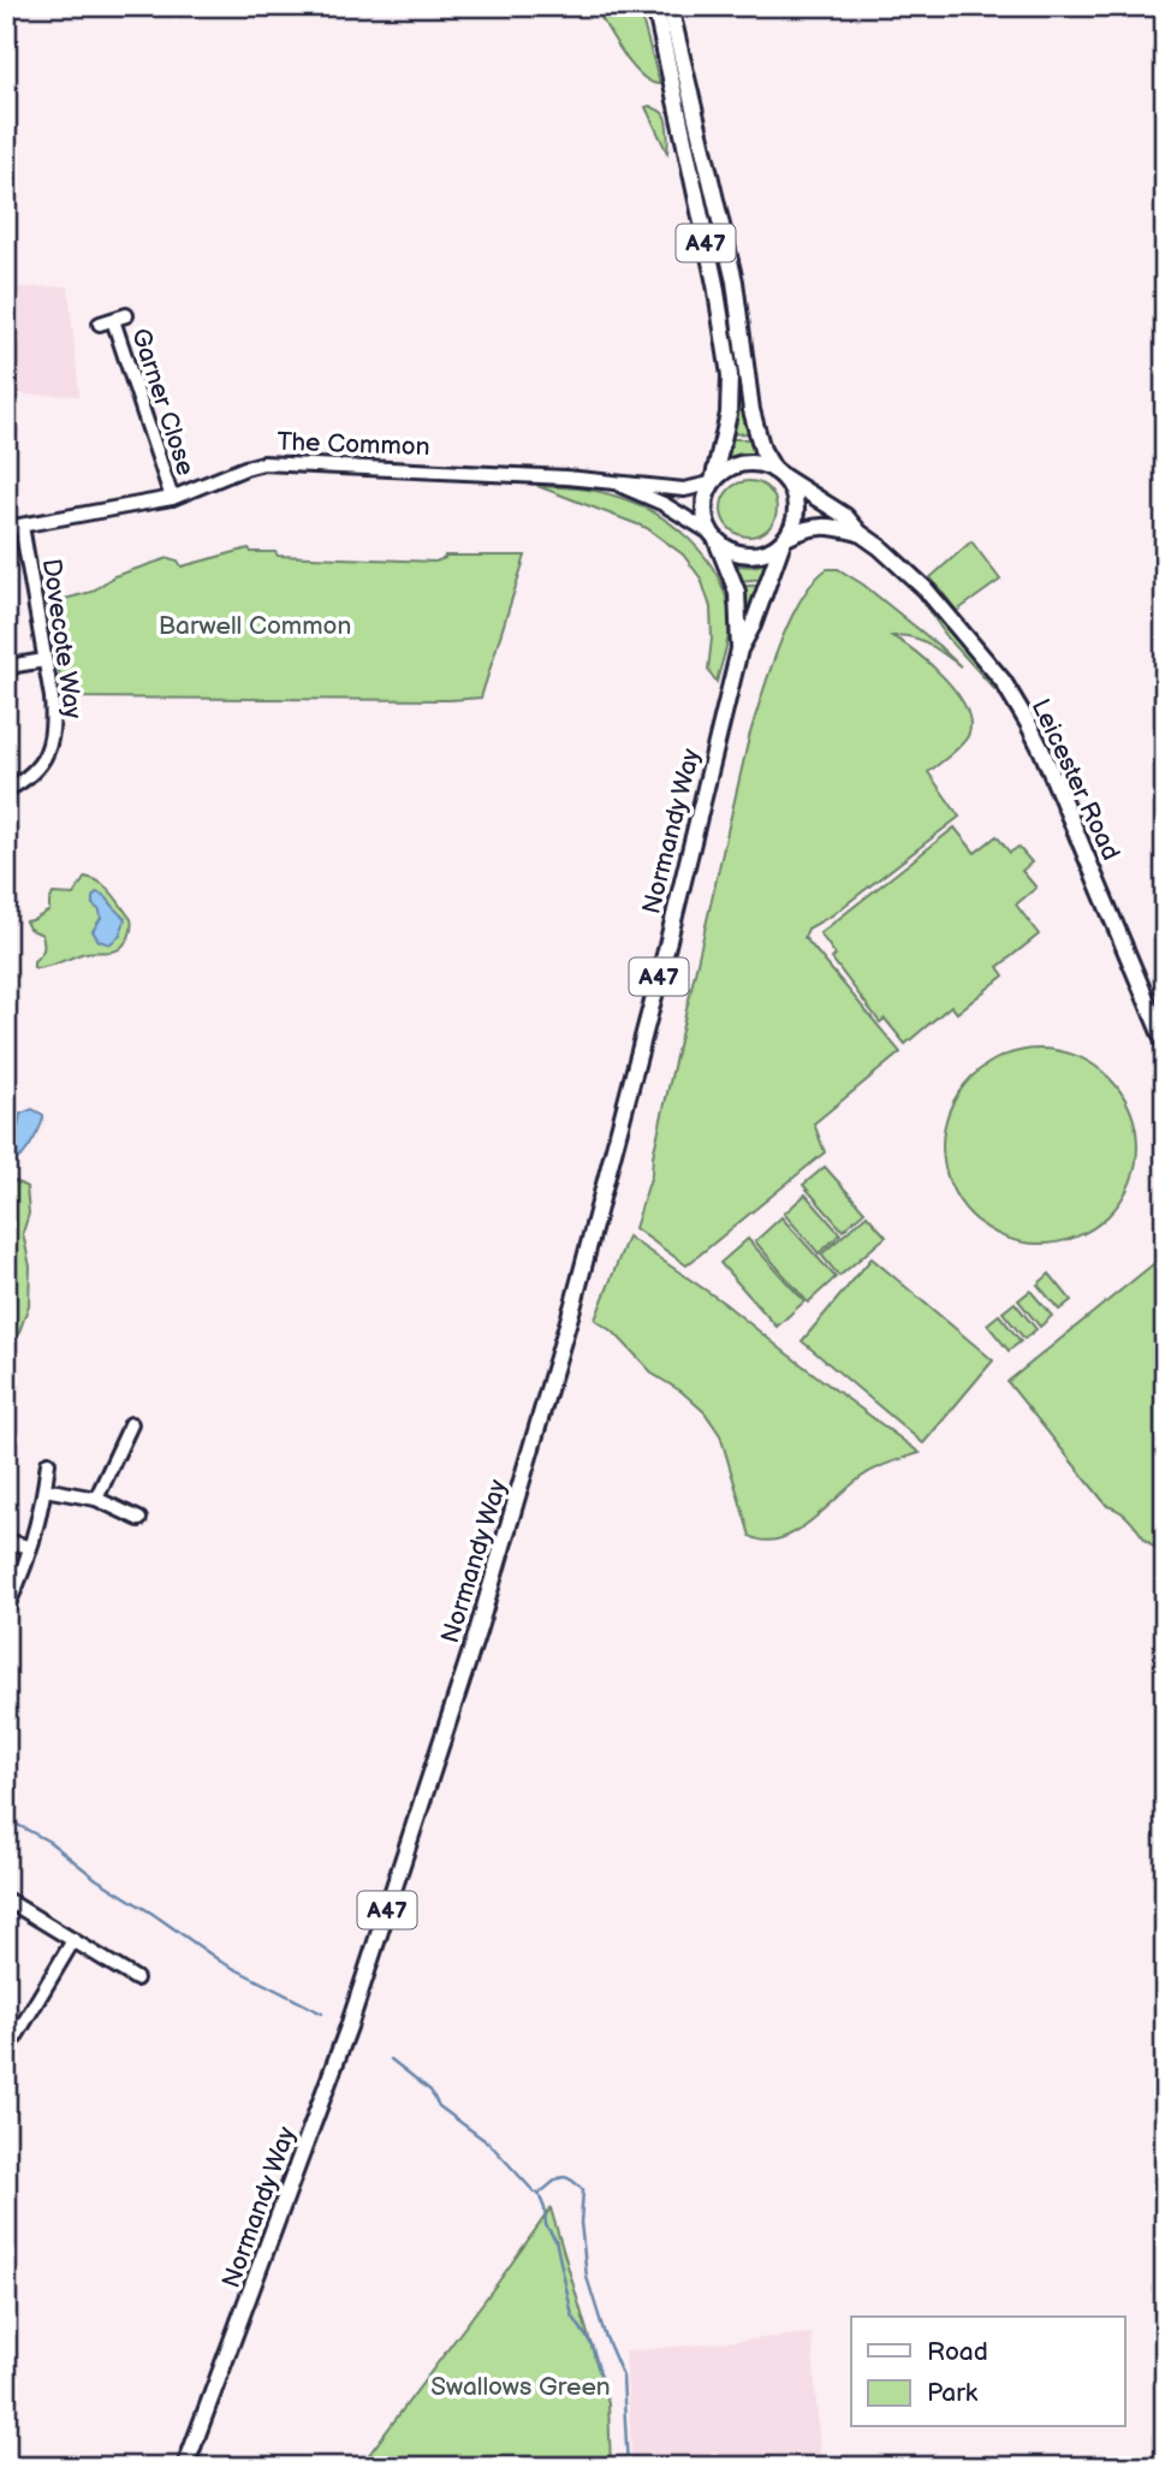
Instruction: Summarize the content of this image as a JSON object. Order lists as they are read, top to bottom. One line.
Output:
{"streets":{"main road":["A47","Leicester Road","Normandy Way"],"street":["Garner Close","The Common","Dovecote Way"]},"crossings":[["A47","The Common"],["A47","Leicester Road"],["A47","Normandy Way"],["Garner Close","The Common"],["The Common","Dovecote Way"],["The Common","Leicester Road"],["The Common","Normandy Way"],["Leicester Road","Normandy Way"]],"parks":["Barwell Common","Swallows Green"],"legend":["Road","Park"]}
